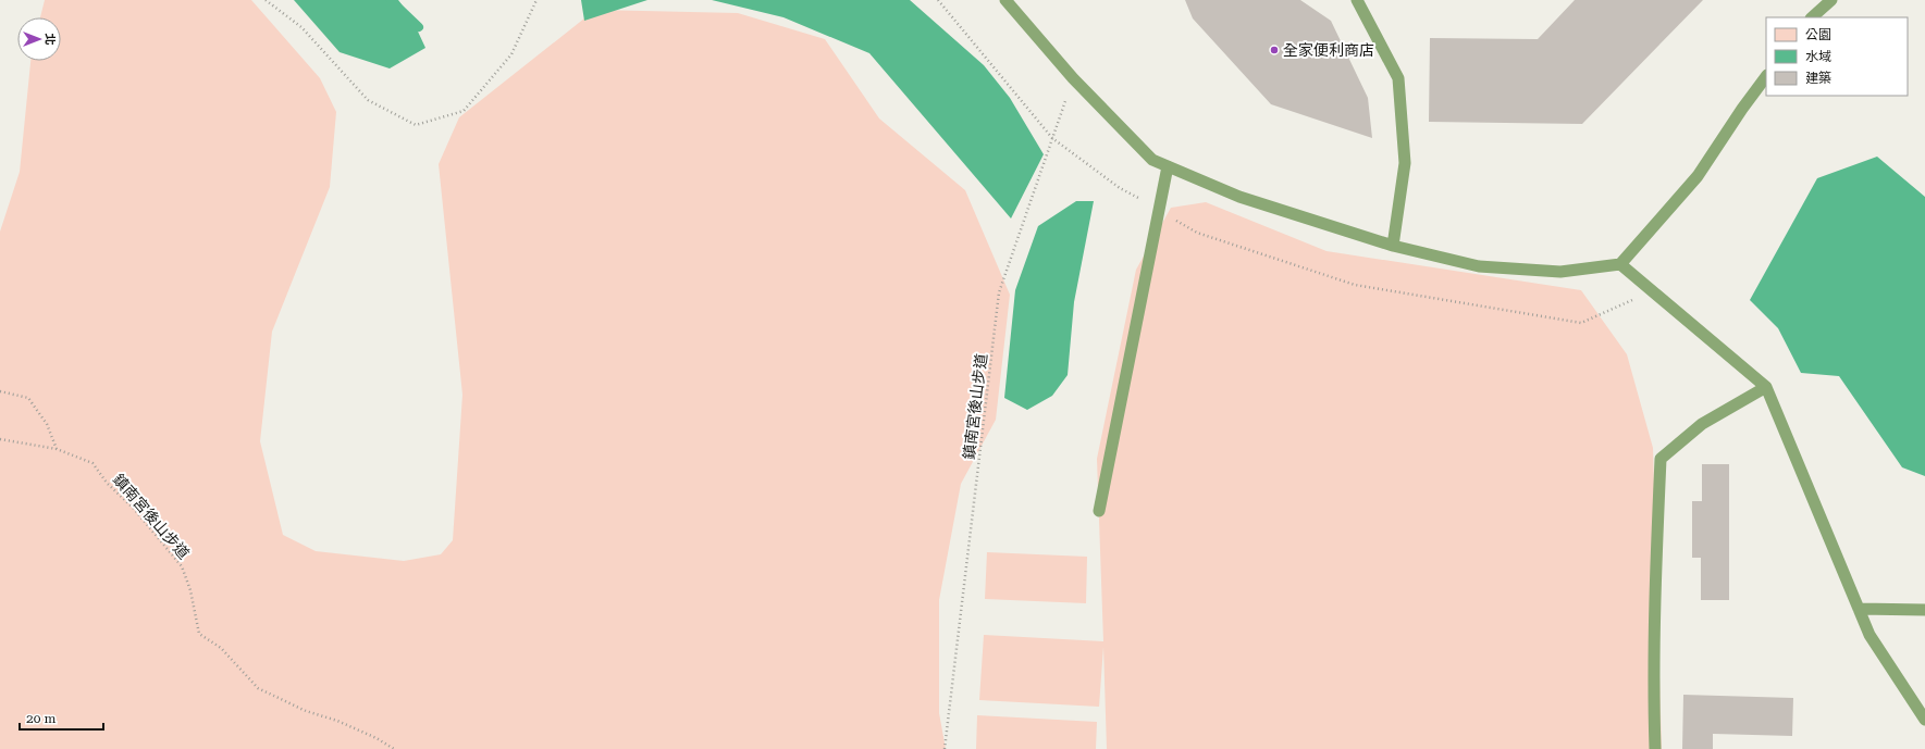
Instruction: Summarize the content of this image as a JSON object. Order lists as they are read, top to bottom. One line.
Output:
{"streets":{"path":["鎮南宮後山步道"]},"places":["全家便利商店"],"legend":["公園","水域","建築"],"scale_bar":"20 m","north":"right"}
